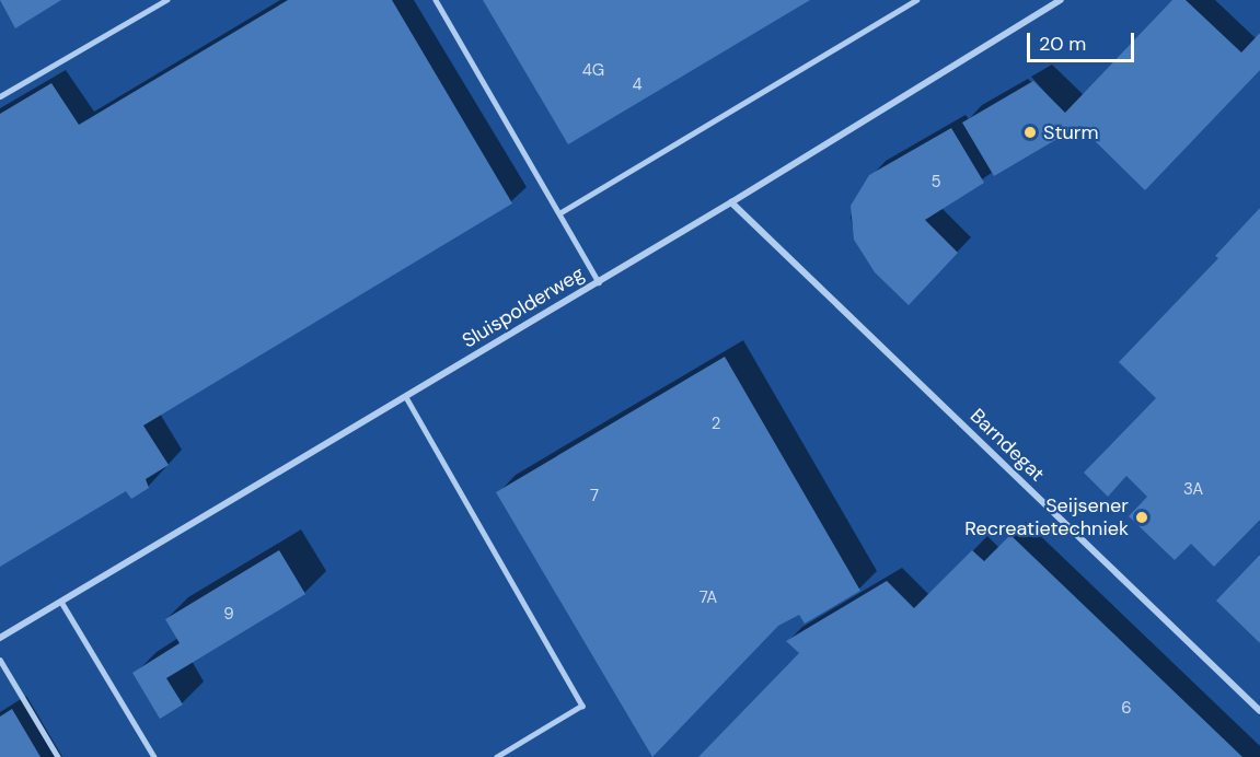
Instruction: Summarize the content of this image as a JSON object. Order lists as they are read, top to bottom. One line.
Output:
{"streets":{"street":["Sluispolderweg","Barndegat"]},"crossings":[["Sluispolderweg","Barndegat"]],"places":["Sturm","Seijsener Recreatietechniek"],"house_numbers":["4G","4","5","2","3A","7","7A","9","6"],"scale_bar":"20 m"}
